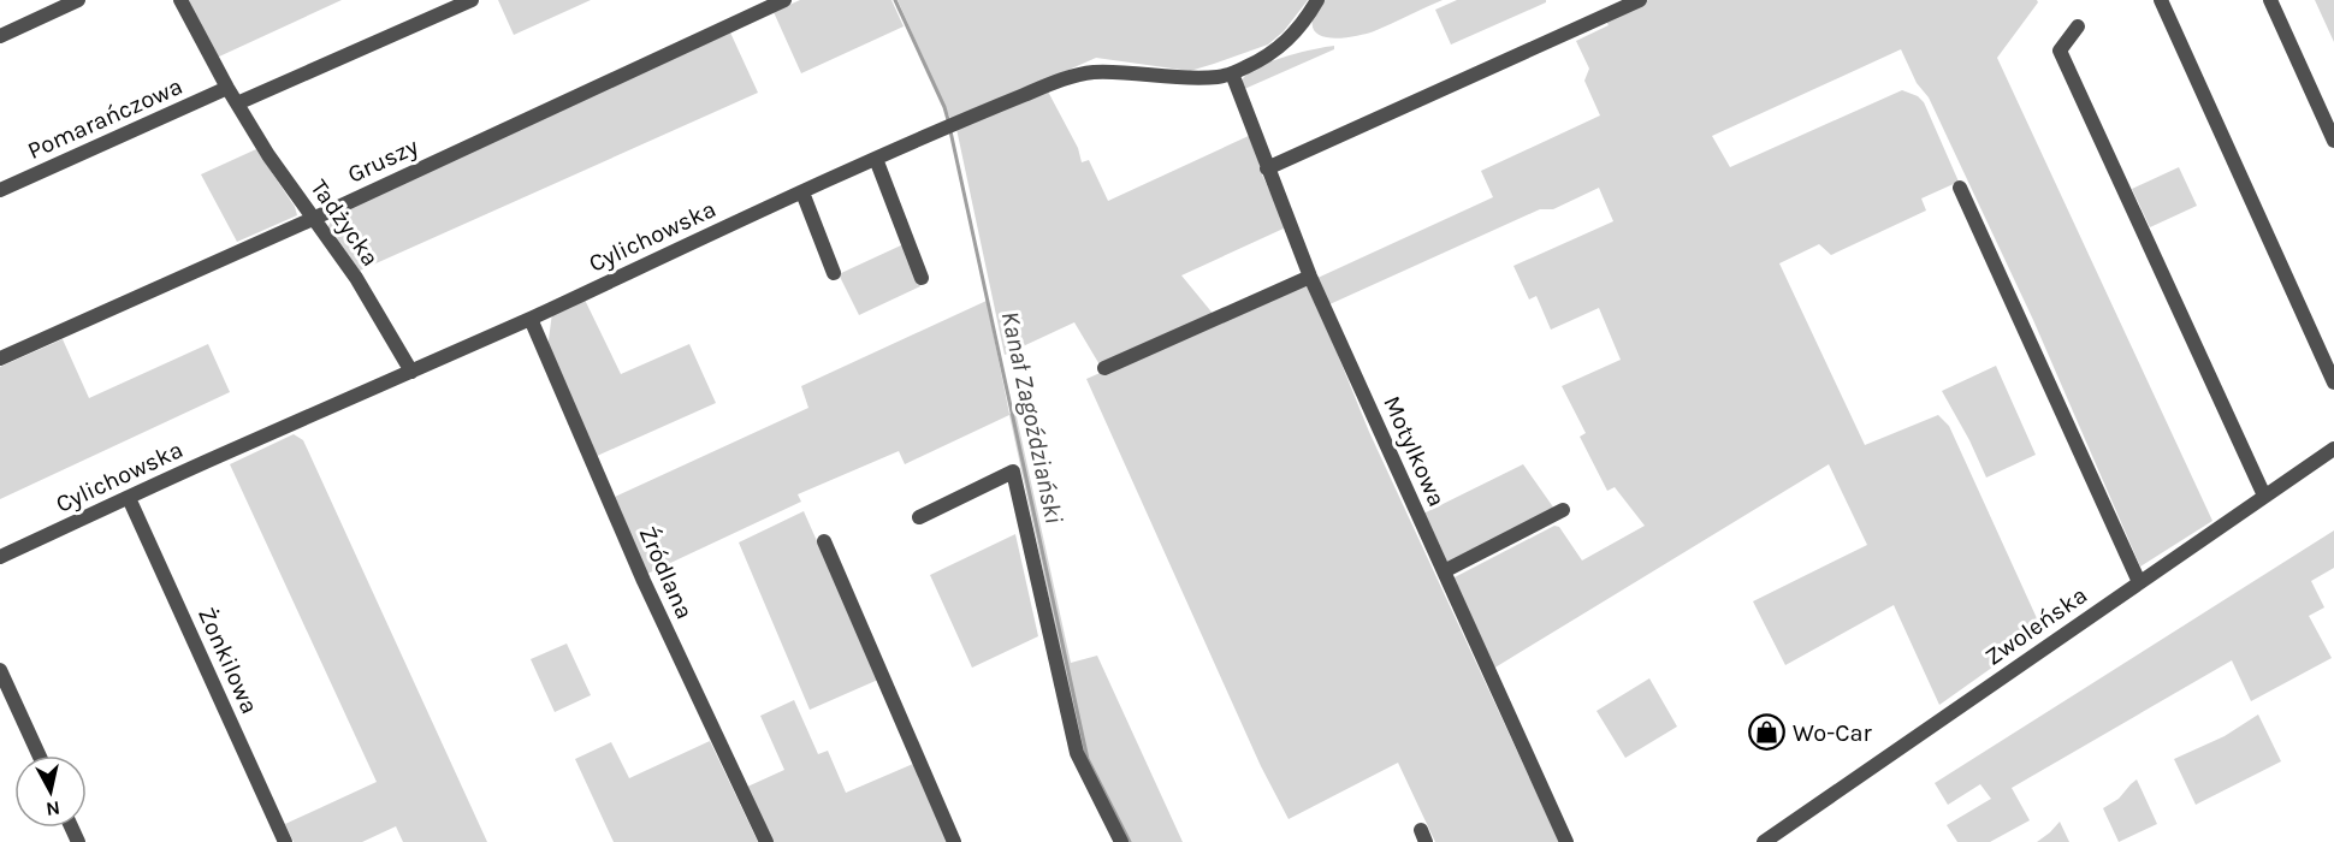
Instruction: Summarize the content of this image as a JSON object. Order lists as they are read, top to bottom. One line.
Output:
{"streets":{"street":["Pomarańczowa","Gruszy","Tadżycka","Cylichowska","Motylkowa","Źródlana","Zwoleńska","Żonkilowa"]},"crossings":[["Pomarańczowa","Tadżycka"],["Gruszy","Tadżycka"],["Tadżycka","Cylichowska"],["Cylichowska","Motylkowa"],["Cylichowska","Źródlana"],["Cylichowska","Żonkilowa"]],"water":["Kanał Zagoździański"],"places":{"shop":["Wo-Car"]},"north":"bottom"}
